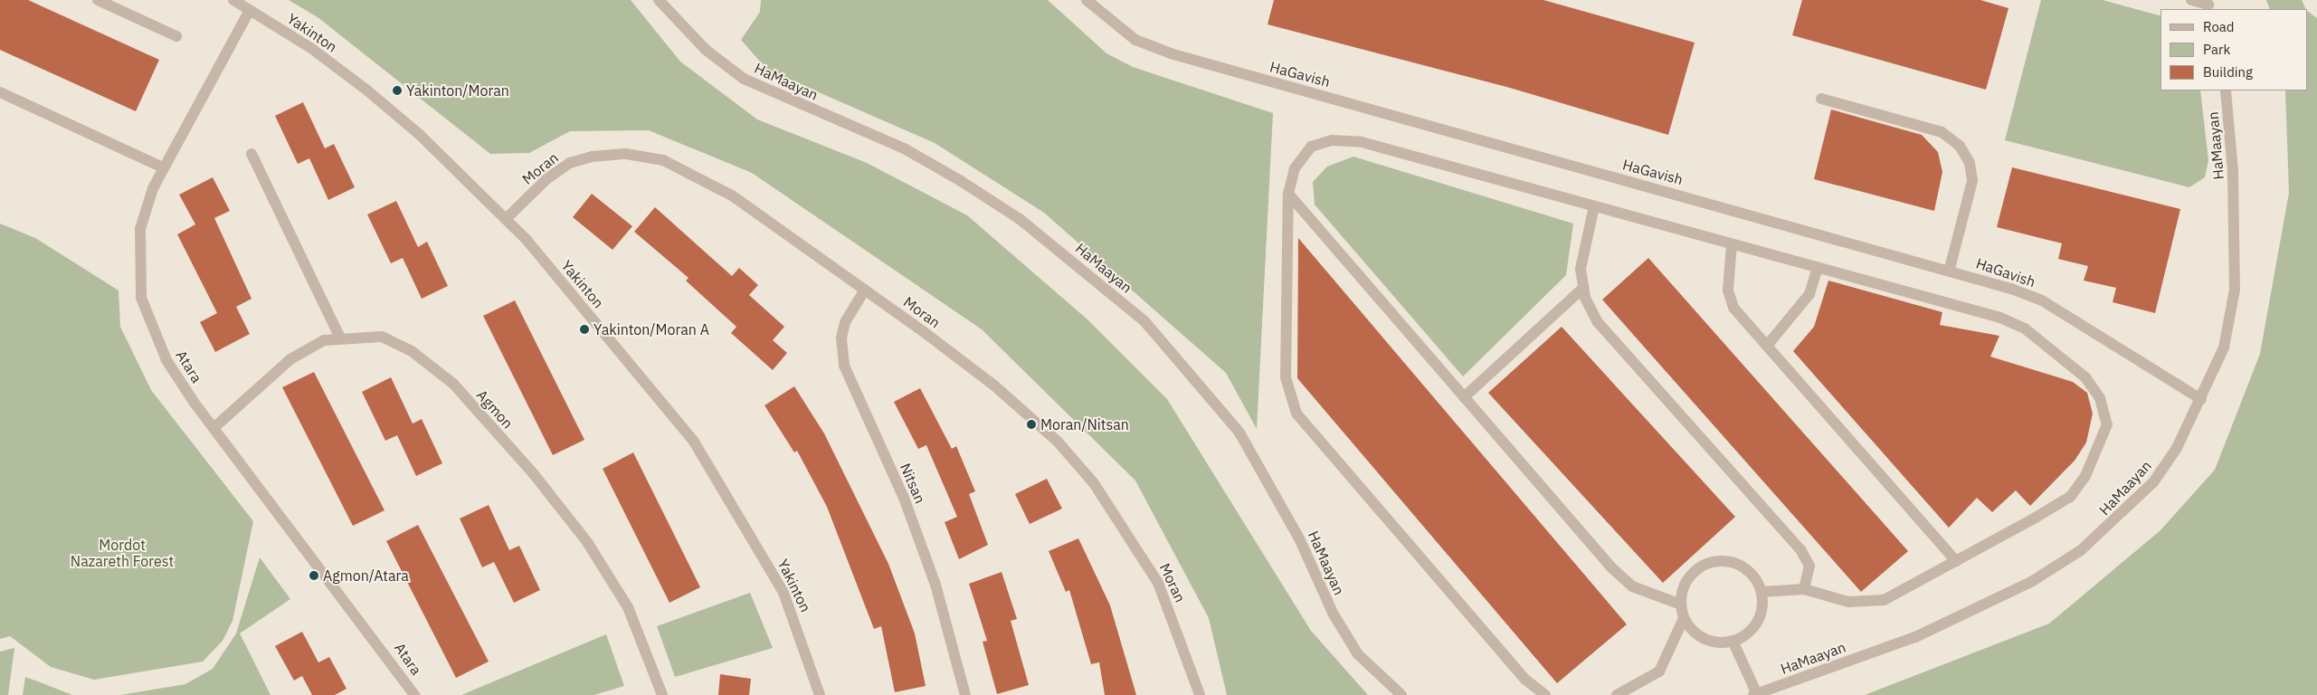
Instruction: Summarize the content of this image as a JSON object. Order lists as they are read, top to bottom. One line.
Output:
{"streets":{"street":["Yakinton","HaGavish","HaMaayan","Moran","Atara","Agmon","Nitsan"]},"crossings":[["Yakinton","Moran"],["Yakinton","Atara"],["HaGavish","HaMaayan"],["Moran","Nitsan"],["Atara","Agmon"]],"parks":["Mordot Nazareth Forest"],"places":["Yakinton/Moran","Yakinton/Moran A","Moran/Nitsan","Agmon/Atara"],"legend":["Road","Park","Building"]}
